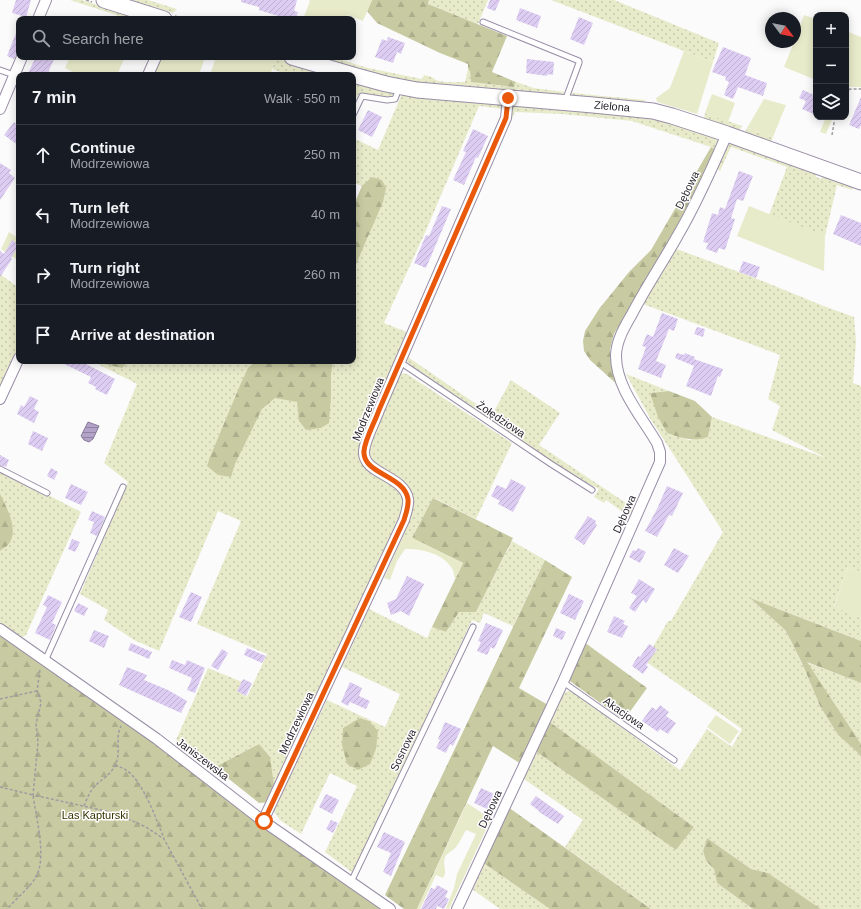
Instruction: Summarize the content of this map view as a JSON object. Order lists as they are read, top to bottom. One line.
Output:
{"streets":{"street":["Zielona","Dębowa","Modrzewiowa","Janiszewska"],"lane":["Żołędziowa","Akacjowa","Sosnowa"]},"crossings":[["Zielona","Dębowa"],["Zielona","Modrzewiowa"],["Dębowa","Akacjowa"],["Modrzewiowa","Żołędziowa"],["Modrzewiowa","Janiszewska"],["Sosnowa","Janiszewska"]],"parks":["Las Kapturski"],"north":"bottom right","page":{"map_buttons":["+","−"],"search":"Search here","heading":["7 min","Walk · 550 m"],"list":[["Continue","Modrzewiowa","250 m"],["Turn left","Modrzewiowa","40 m"],["Turn right","Modrzewiowa","260 m"],"Arrive at destination"]}}
